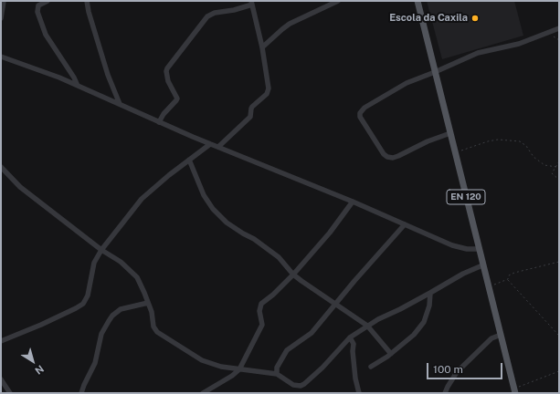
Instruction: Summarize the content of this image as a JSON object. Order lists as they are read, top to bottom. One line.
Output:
{"streets":{"main road":["EN 120"]},"places":["Escola da Caxila"],"scale_bar":"100 m","north":"bottom right"}
